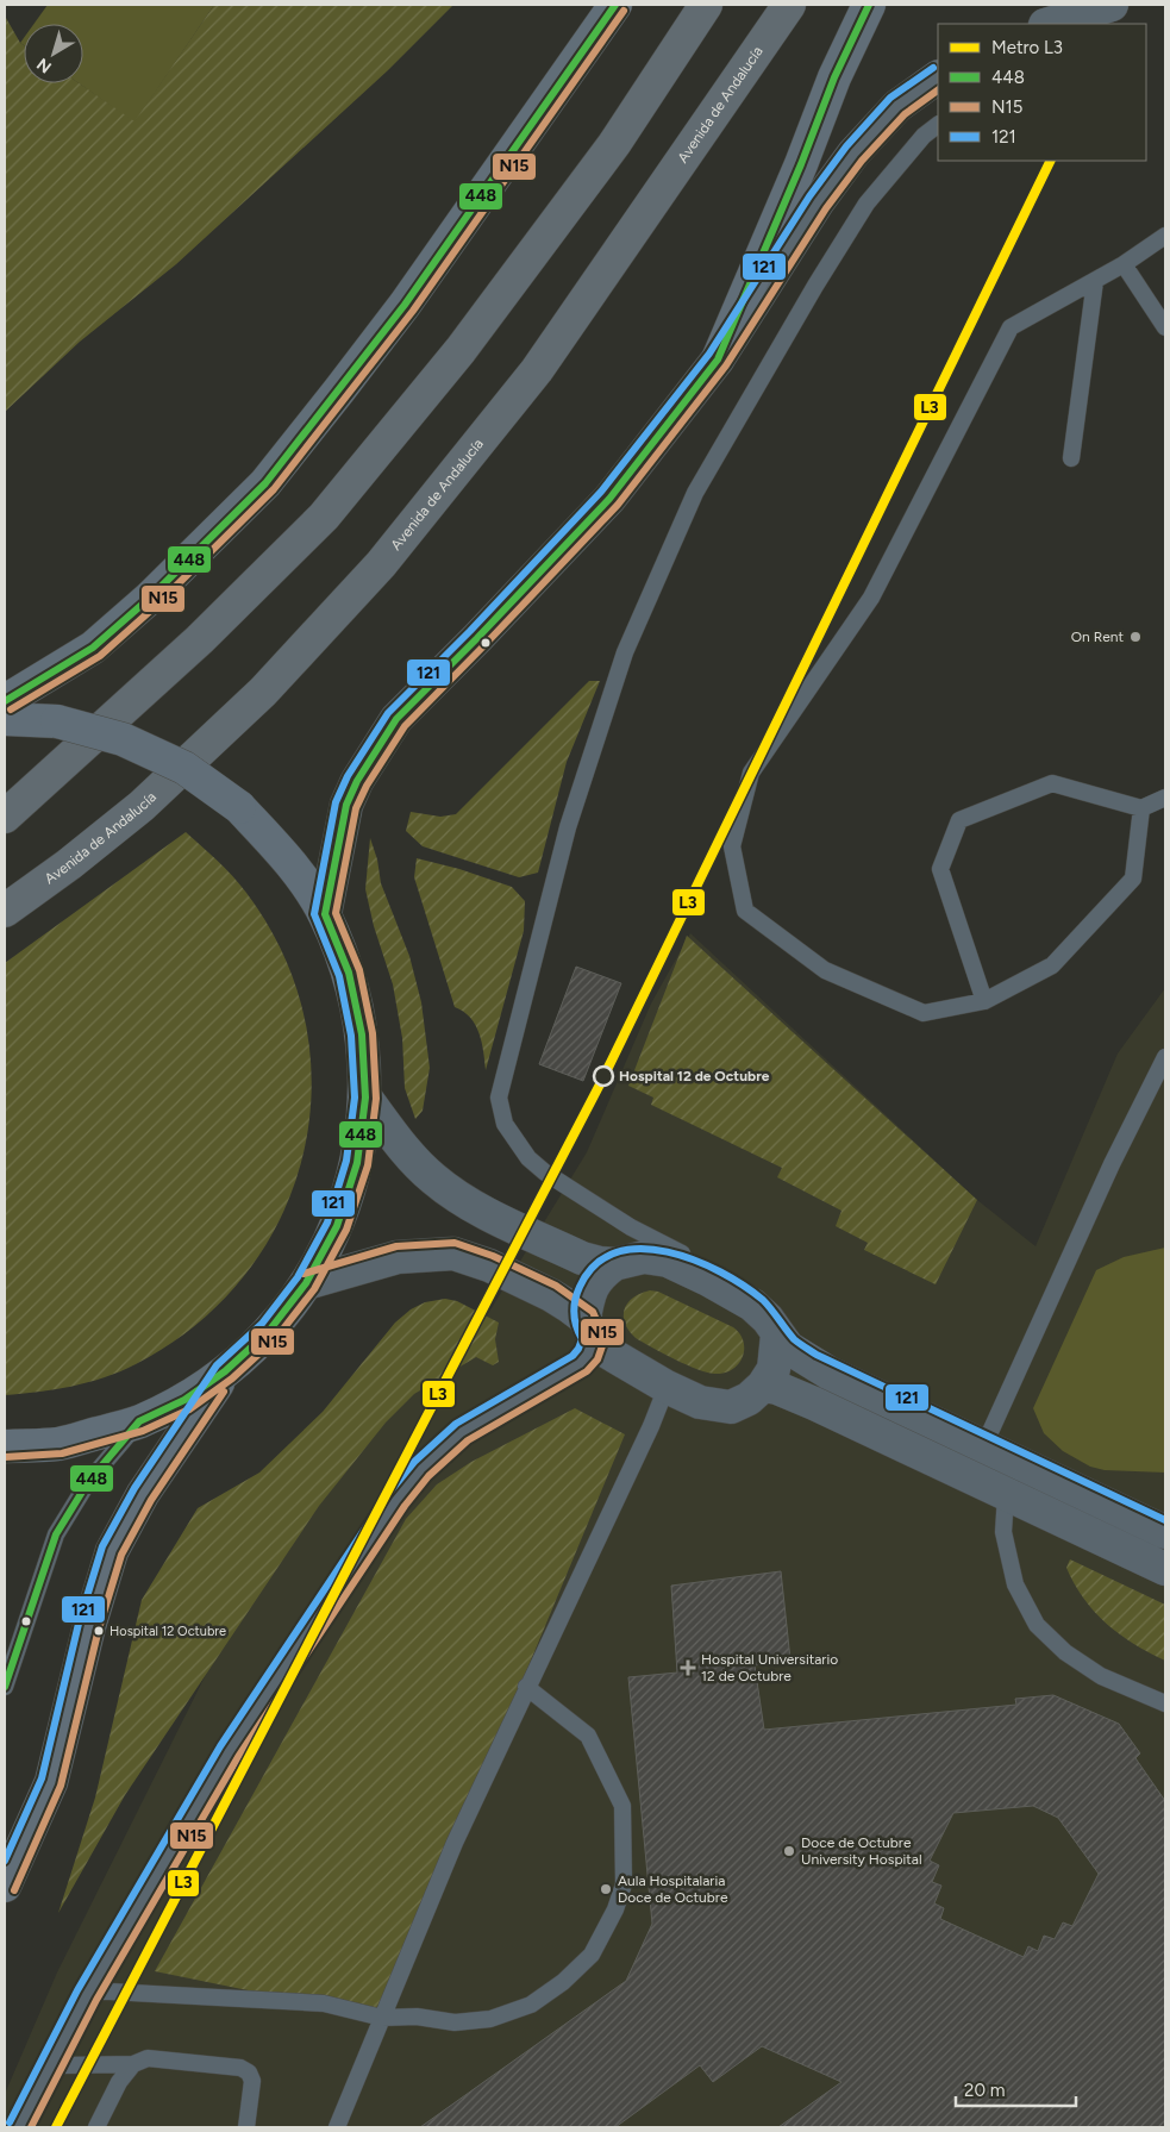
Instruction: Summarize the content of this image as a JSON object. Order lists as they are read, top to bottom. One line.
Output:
{"streets":{"highway":["Avenida de Andalucía"]},"places":{"other":["On Rent","Hospital 12 de Octubre","Hospital 12 Octubre","Doce de Octubre University Hospital","Aula Hospitalaria Doce de Octubre"],"health":["Hospital Universitario 12 de Octubre"]},"lines":["transit line 448","transit line N15","transit line 121","metro line L3"],"legend":["Metro L3","448","N15","121"],"scale_bar":"20 m","north":"bottom left"}
